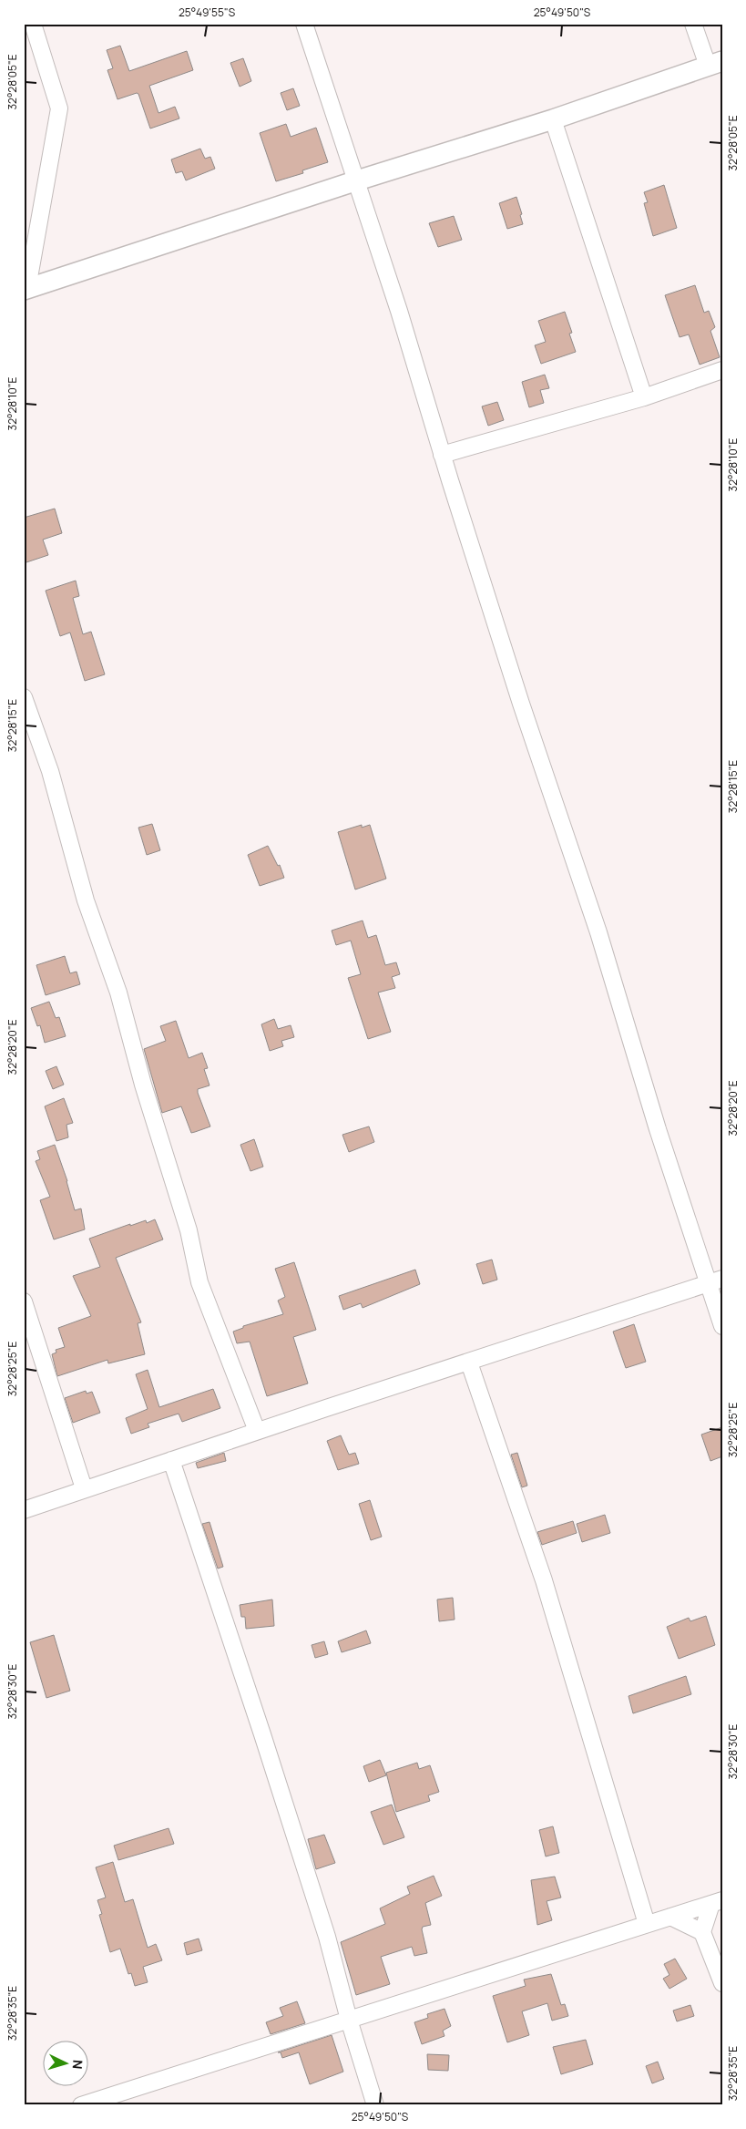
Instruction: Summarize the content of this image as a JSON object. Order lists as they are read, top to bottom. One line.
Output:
{"north":"right","coordinates":["25°49'55\"S","25°49'50\"S","32°28'05\"E","32°28'10\"E","32°28'15\"E","32°28'20\"E","32°28'25\"E","32°28'30\"E","32°28'35\"E"]}
